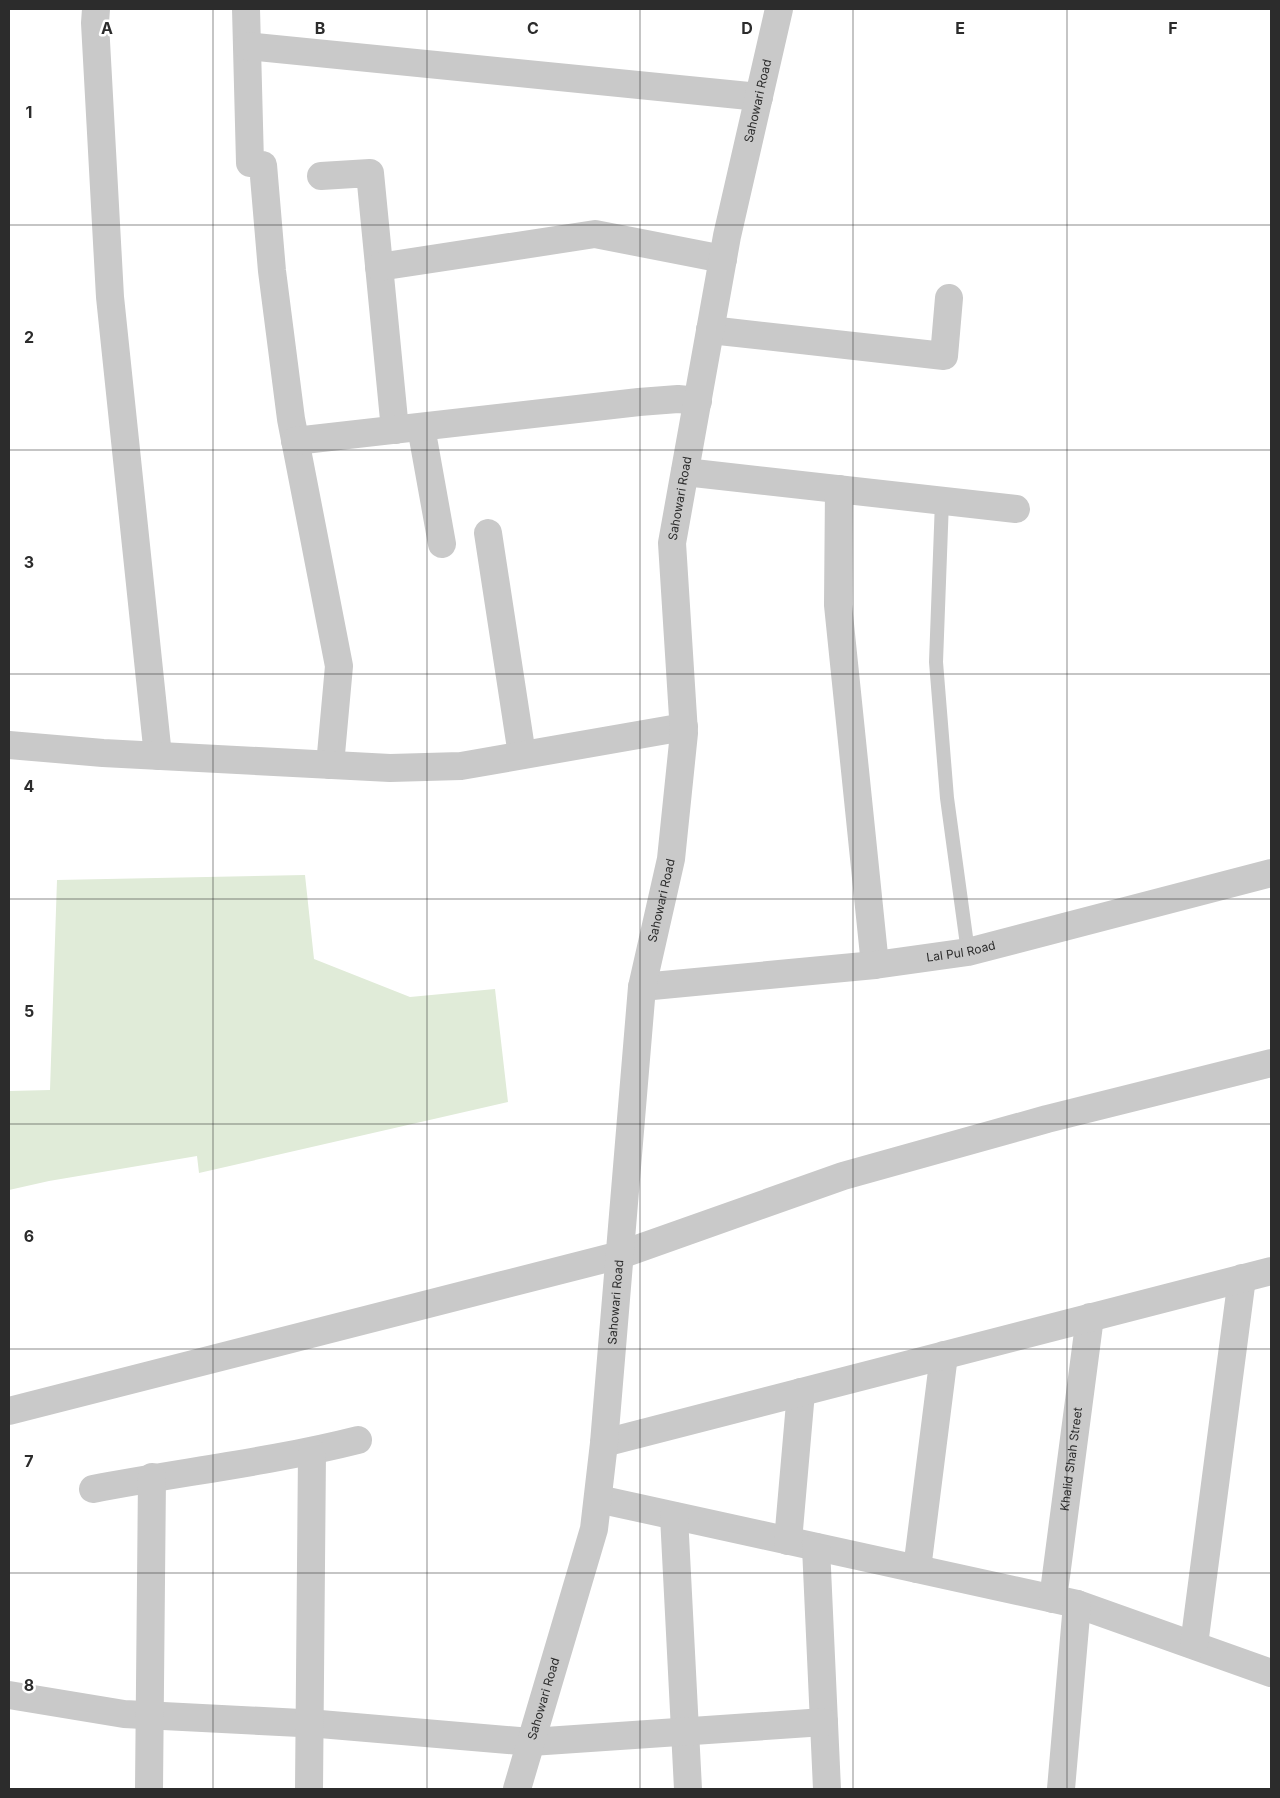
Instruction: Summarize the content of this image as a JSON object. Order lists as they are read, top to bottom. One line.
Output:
{"streets":{"street":["Sahowari Road","Lal Pul Road","Khalid Shah Street"]},"crossings":[["Sahowari Road","Lal Pul Road"]],"grid":{"columns":["A","B","C","D","E","F"],"rows":["1","2","3","4","5","6","7","8"]}}
